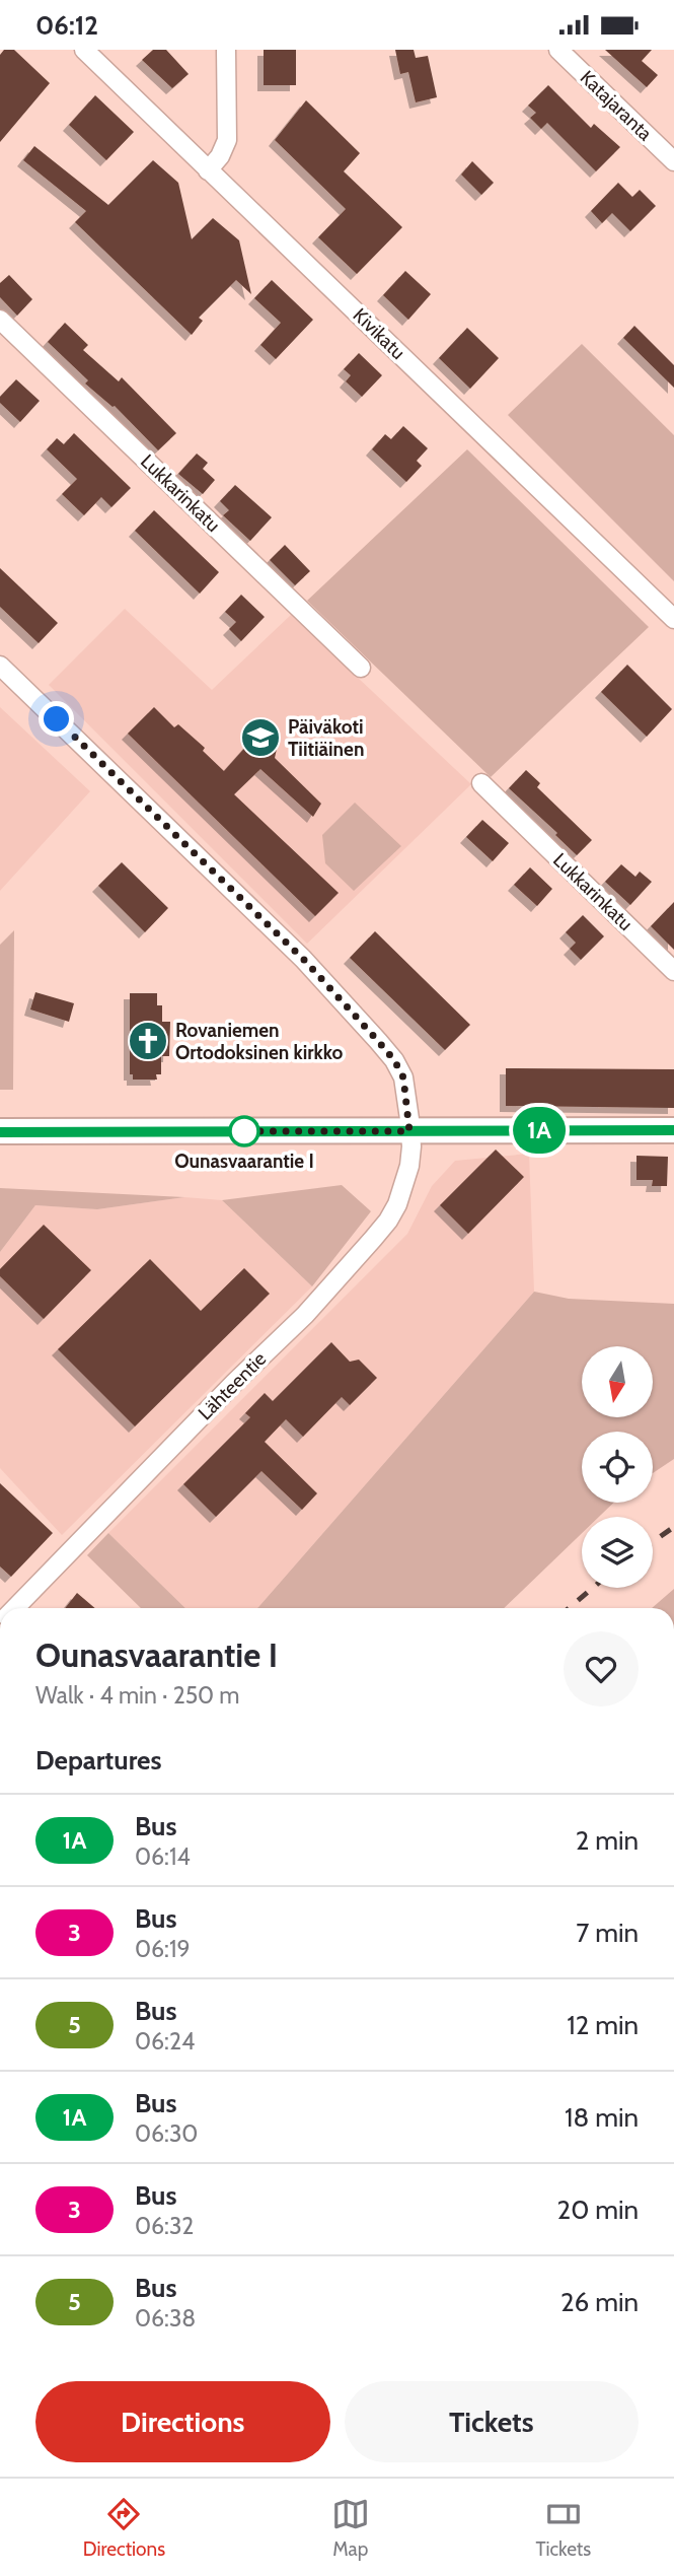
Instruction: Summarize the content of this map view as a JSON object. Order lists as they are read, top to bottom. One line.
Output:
{"streets":{"street":["Katajaranta","Kivikatu","Lukkarinkatu","Lähteentie"]},"places":{"school or university":["Päiväkoti Tiitiäinen"],"church":["Rovaniemen Ortodoksinen kirkko"],"other":["Ounasvaarantie I"]},"lines":["bus line 1A"],"north":"bottom","page":{"status":"06:12","on_map":"1A","heading":[["Ounasvaarantie I","Walk · 4 min · 250 m"],"Departures"],"list":[{"mark":"1A","name":"Bus","note":"06:14","value":"2 min"},{"mark":"3","name":"Bus","note":"06:19","value":"7 min"},{"mark":"5","name":"Bus","note":"06:24","value":"12 min"},{"mark":"1A","name":"Bus","note":"06:30","value":"18 min"},{"mark":"3","name":"Bus","note":"06:32","value":"20 min"},{"mark":"5","name":"Bus","note":"06:38","value":"26 min"}],"buttons":["Directions","Tickets"],"tabs":["Directions","Map","Tickets"]}}
